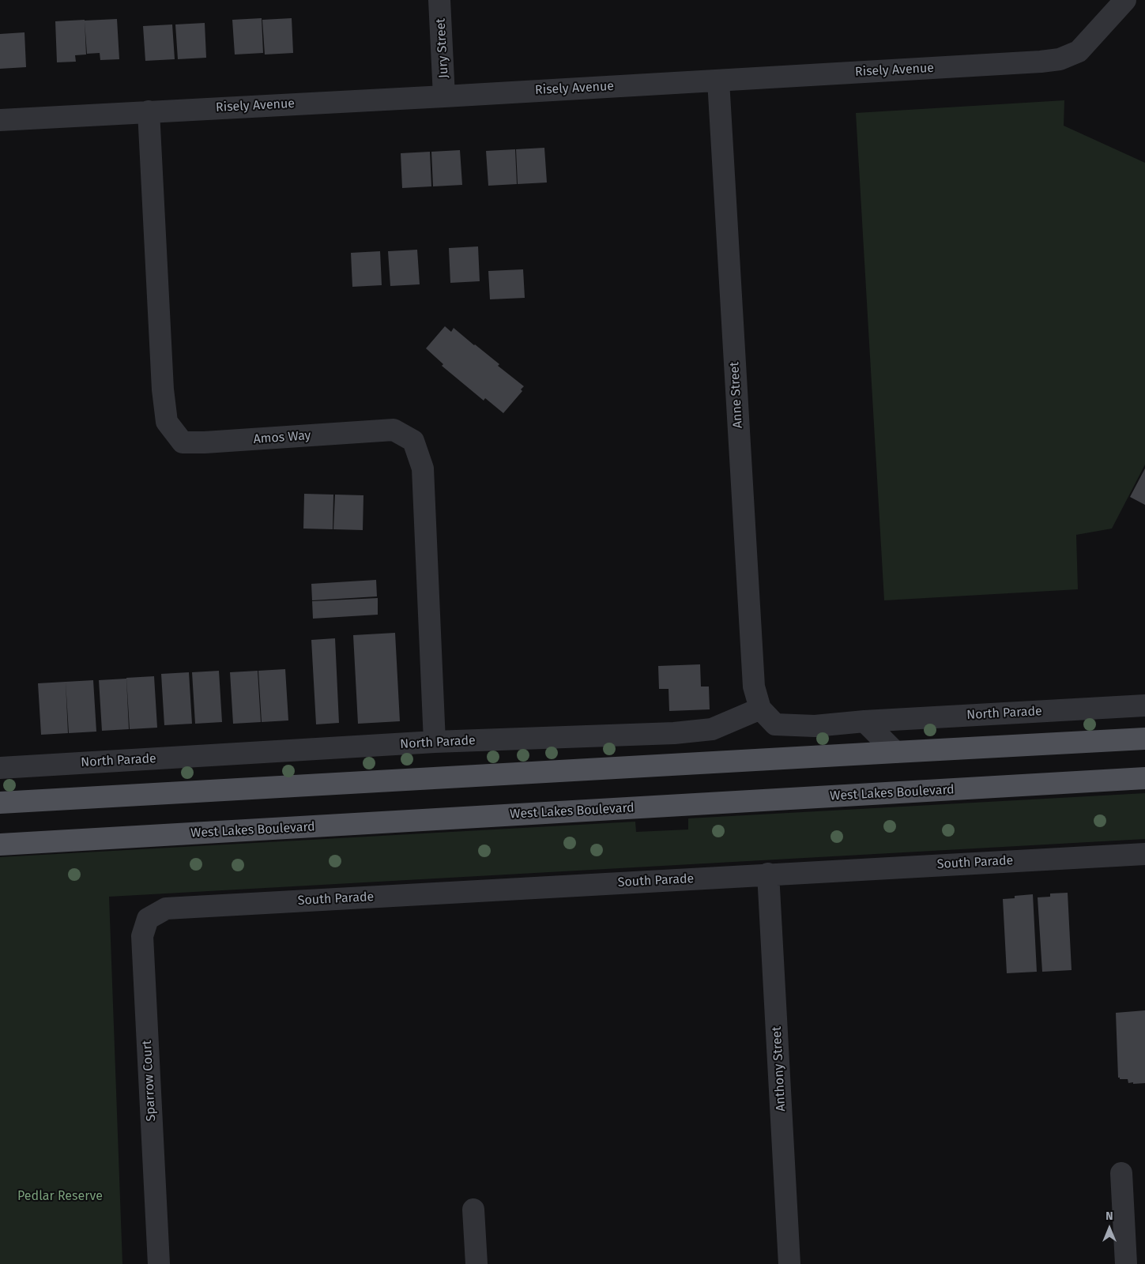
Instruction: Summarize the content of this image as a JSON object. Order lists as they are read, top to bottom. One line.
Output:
{"streets":{"main road":["West Lakes Boulevard"],"street":["Jury Street","Risely Avenue","Anne Street","Amos Way","North Parade","South Parade","Anthony Street","Sparrow Court"]},"crossings":[["Jury Street","Risely Avenue"],["Risely Avenue","Anne Street"],["Risely Avenue","Amos Way"],["Anne Street","North Parade"],["Amos Way","North Parade"],["South Parade","Anthony Street"],["South Parade","Sparrow Court"]],"parks":["Pedlar Reserve"],"north":"top"}
